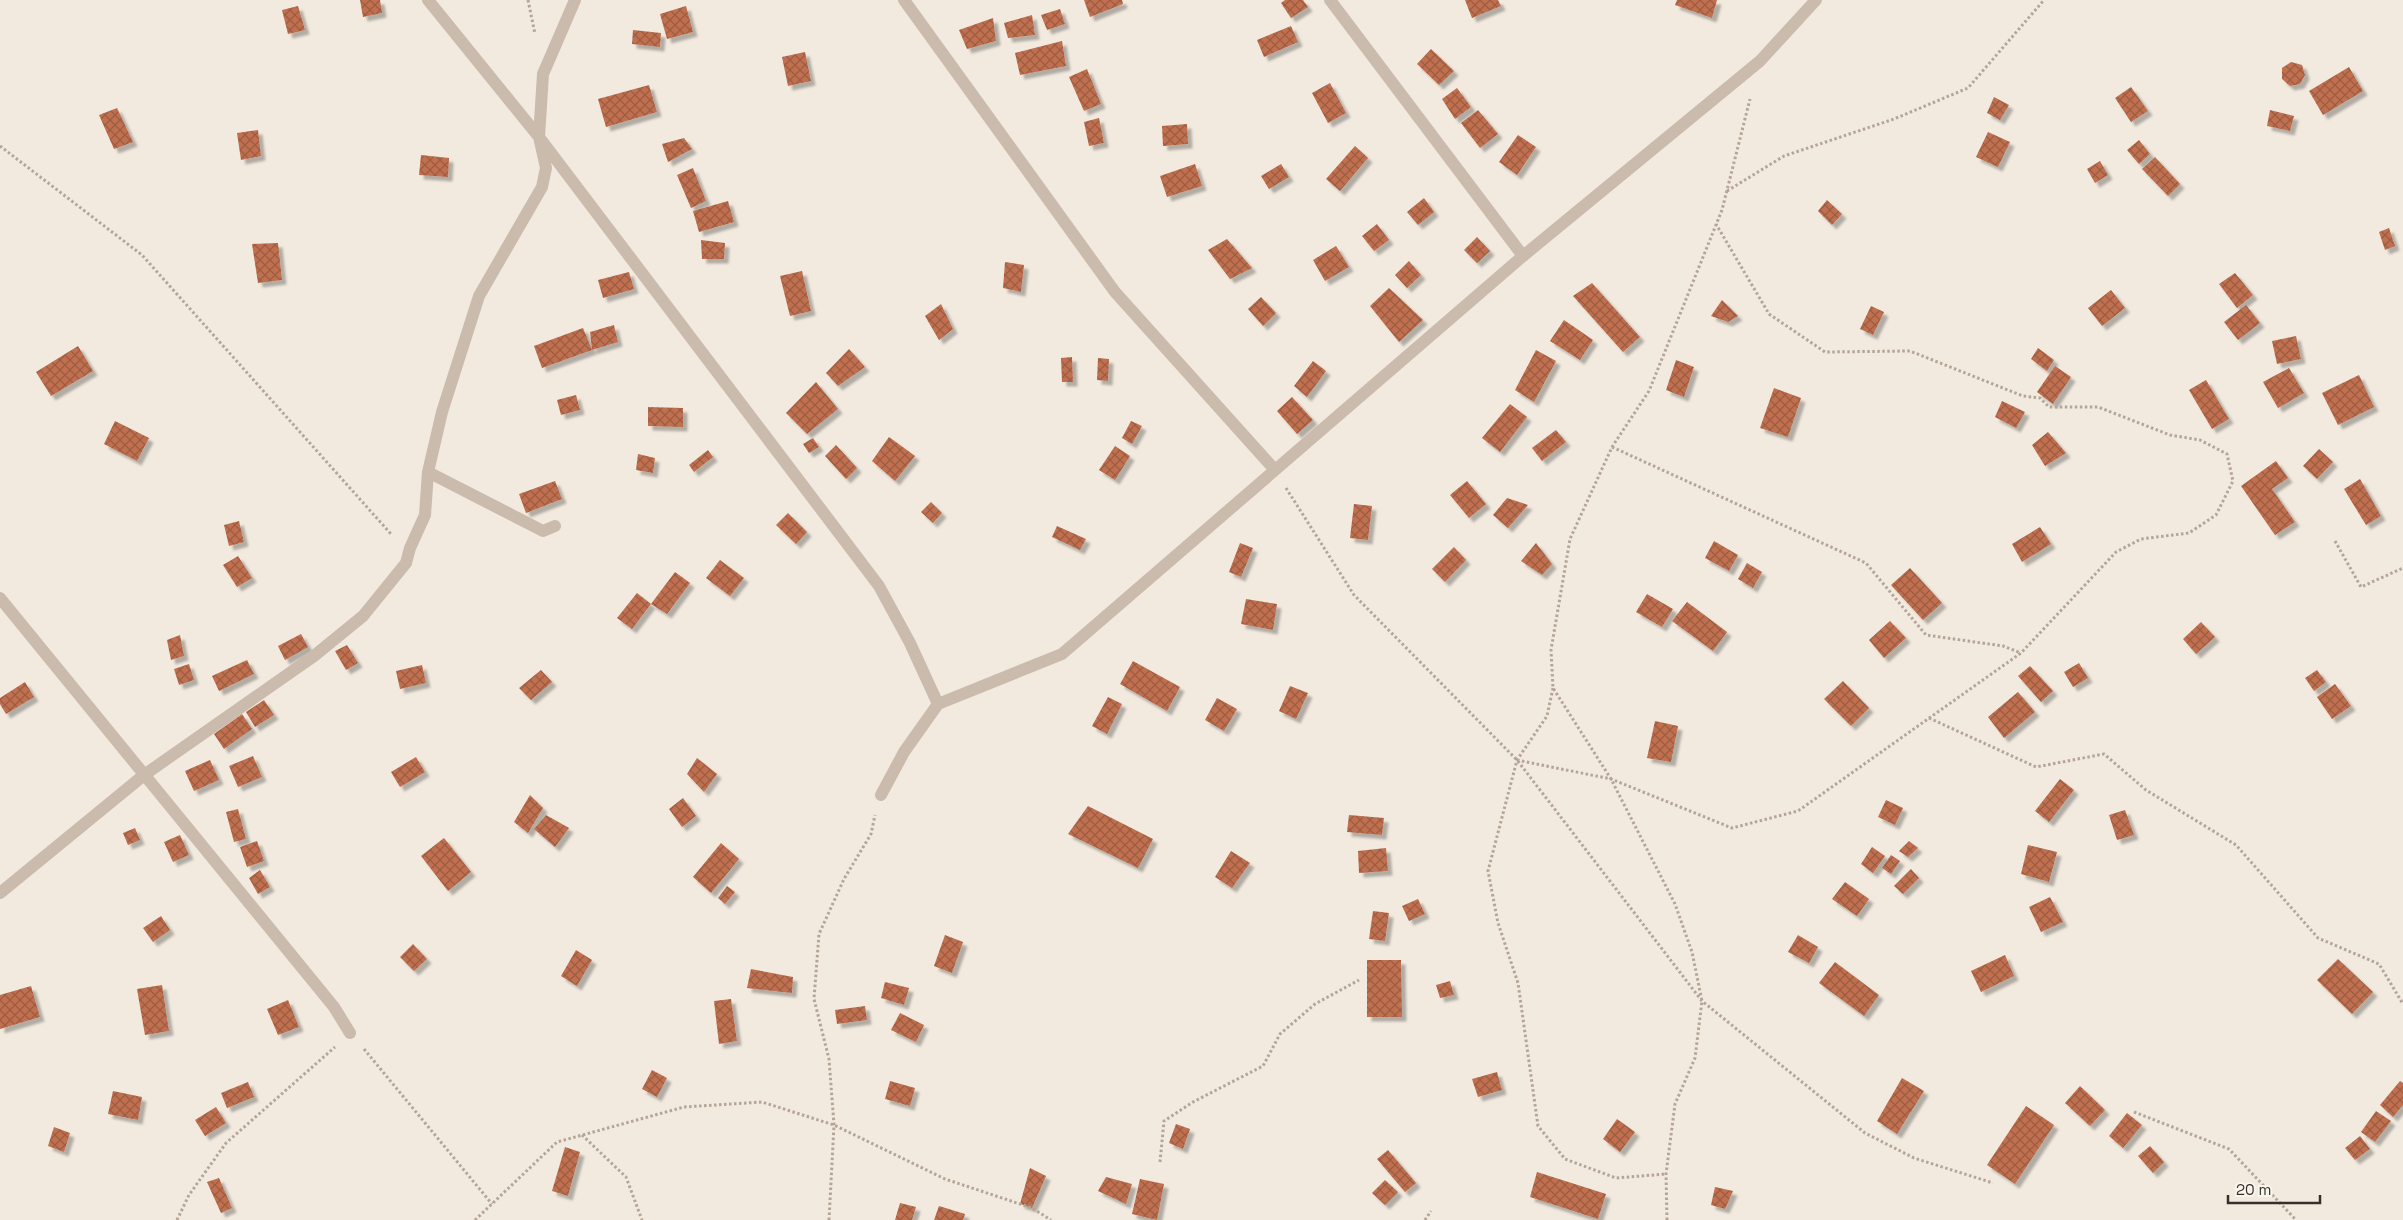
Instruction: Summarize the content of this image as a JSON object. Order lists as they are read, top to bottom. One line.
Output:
{"scale_bar":"20 m"}
